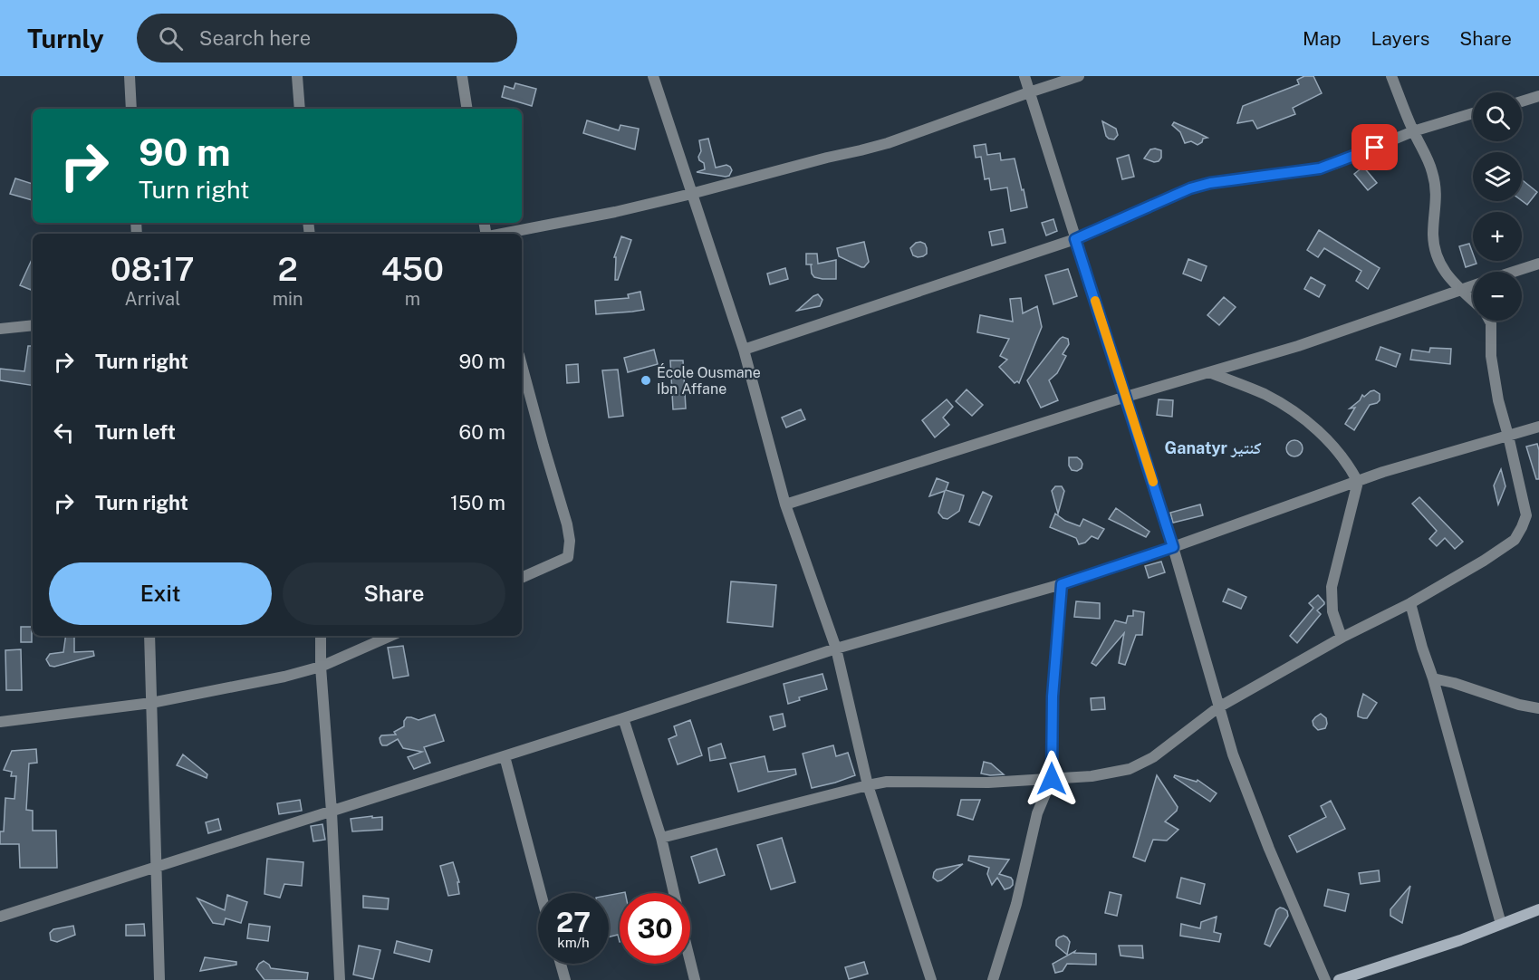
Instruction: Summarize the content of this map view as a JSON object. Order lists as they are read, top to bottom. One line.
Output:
{"districts":["Ganatyr كنتير"],"places":["École Ousmane Ibn Affane"],"page":{"header":"Turnly","search":"Search here","nav":["Map","Layers","Share"],"map_buttons":["+","−"],"turn":["90 m","Turn right"],"eta":["08:17","Arrival","2","min","450","m"],"list":[{"name":"Turn right","value":"90 m"},{"name":"Turn left","value":"60 m"},{"name":"Turn right","value":"150 m"}],"buttons":["Exit","Share"],"speed":"27 km/h","limit":"30"}}
